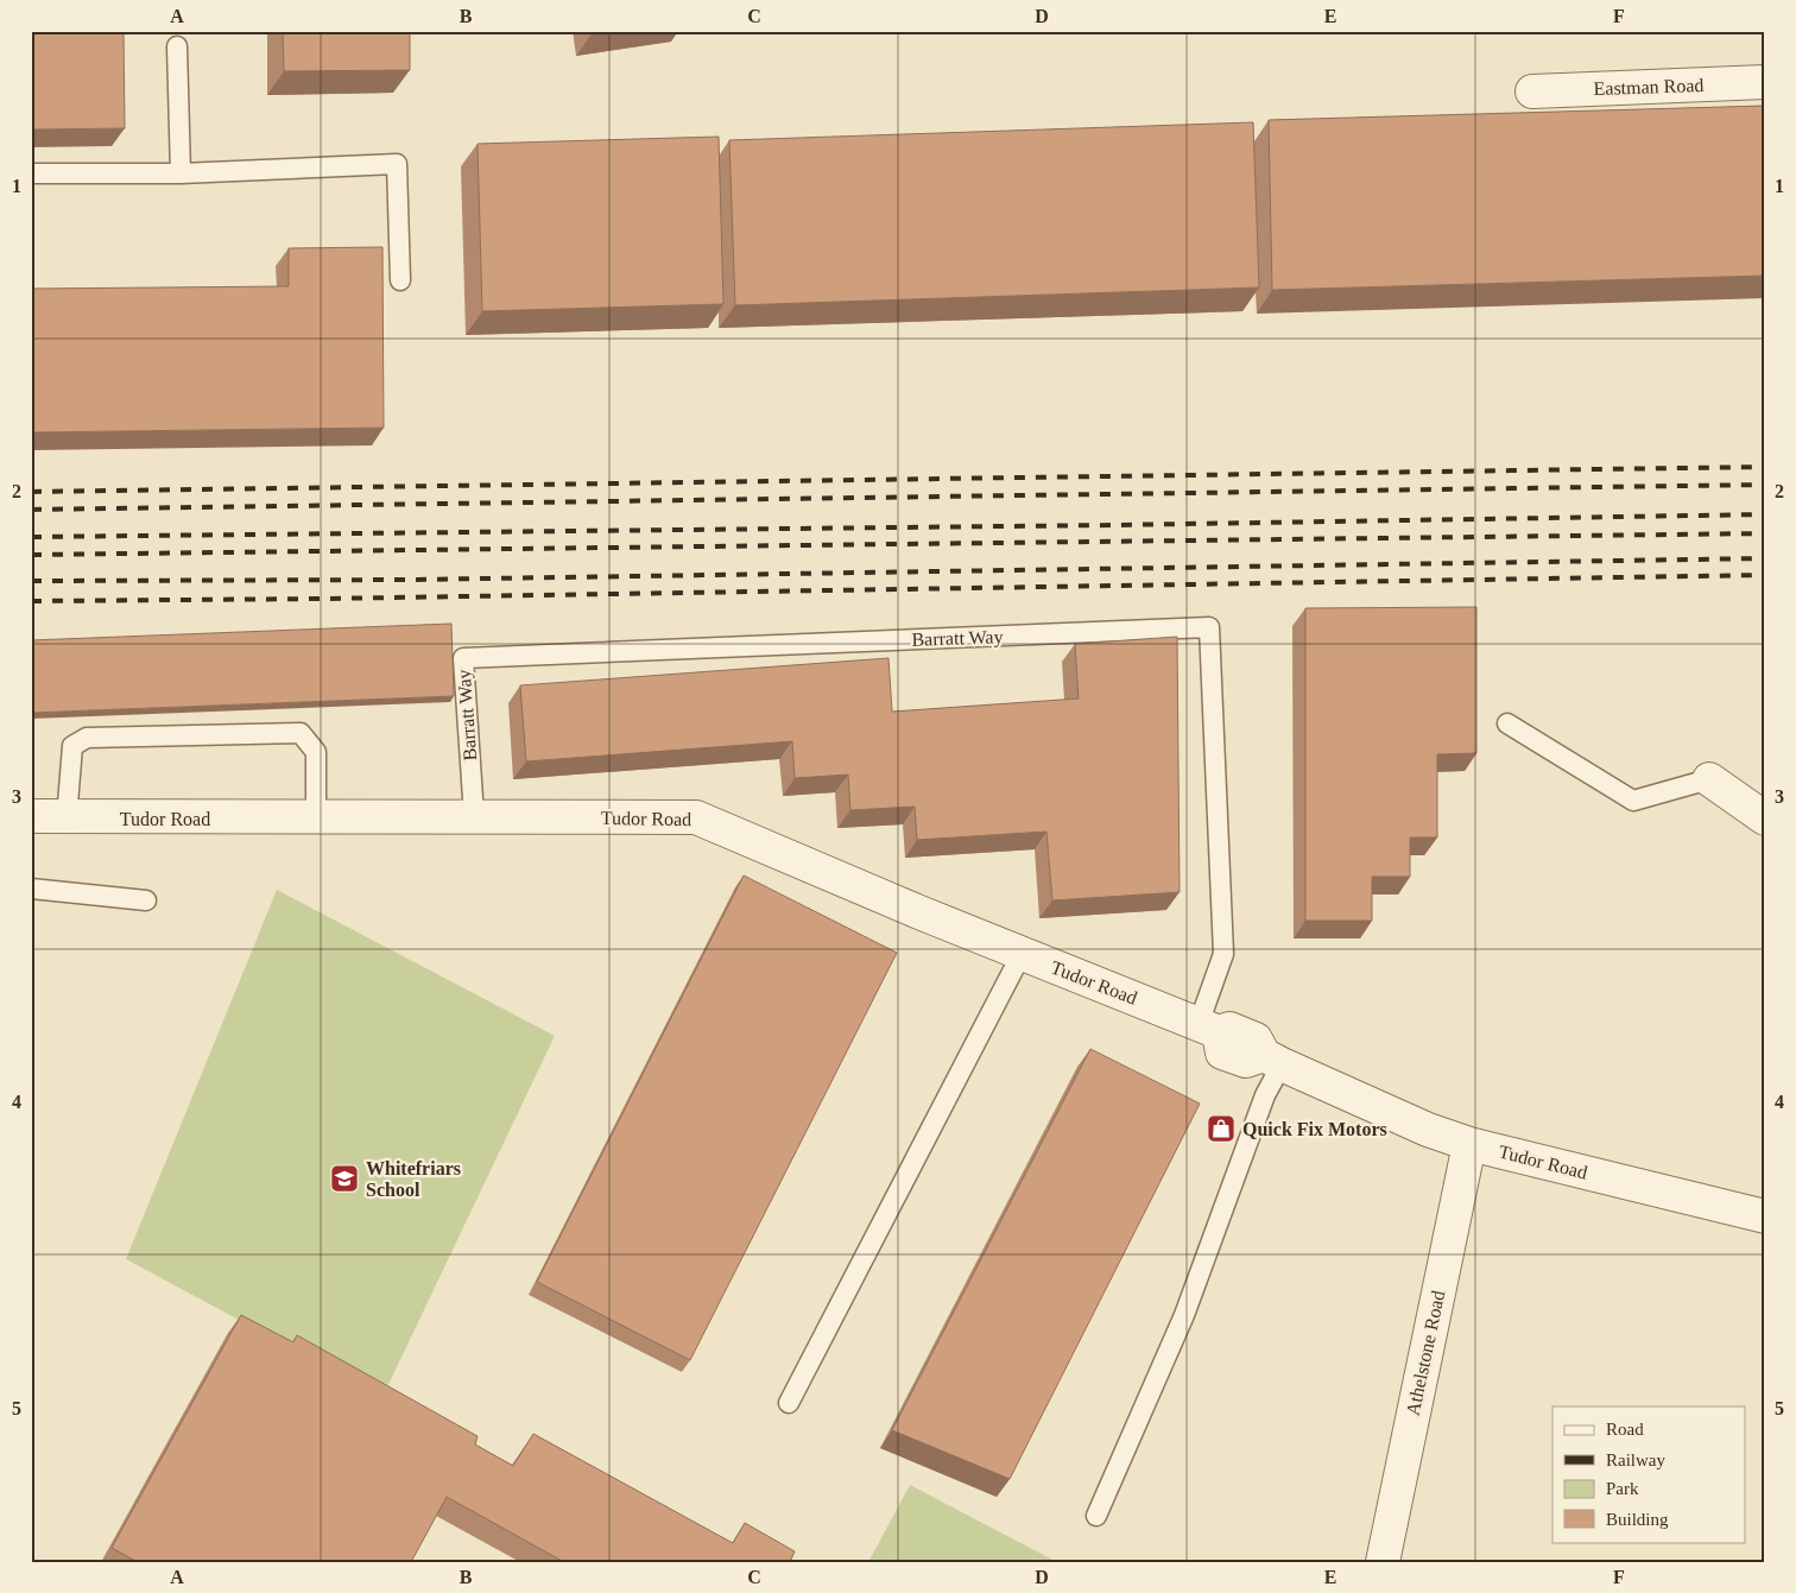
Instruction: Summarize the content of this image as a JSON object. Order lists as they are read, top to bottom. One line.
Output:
{"streets":{"street":["Eastman Road","Tudor Road","Athelstone Road"],"lane":["Barratt Way"]},"crossings":[["Barratt Way","Tudor Road"],["Tudor Road","Athelstone Road"]],"places":{"shop":["Quick Fix Motors"],"school or university":["Whitefriars School"]},"legend":["Road","Railway","Park","Building"],"grid":{"columns":["A","B","C","D","E","F"],"rows":["1","2","3","4","5"]}}
